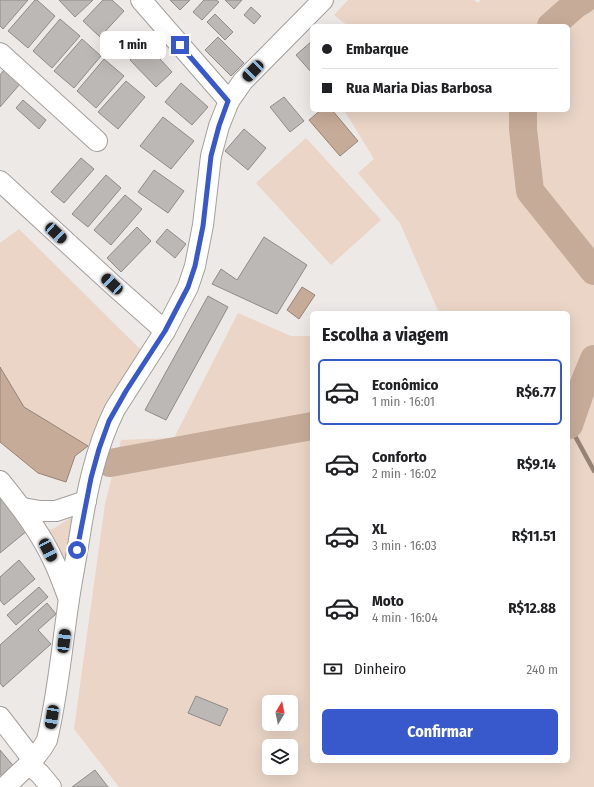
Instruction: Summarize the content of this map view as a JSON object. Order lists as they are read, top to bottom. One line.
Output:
{"north":"top","page":{"banner":["Embarque","Rua Maria Dias Barbosa"],"bubble":"1 min","heading":"Escolha a viagem","list":[{"name":"Econômico","note":"1 min · 16:01","value":"R$6.77"},{"name":"Conforto","note":"2 min · 16:02","value":"R$9.14"},{"name":"XL","note":"3 min · 16:03","value":"R$11.51"},{"name":"Moto","note":"4 min · 16:04","value":"R$12.88"}],"pay":["Dinheiro","240 m"],"buttons":"Confirmar"}}
